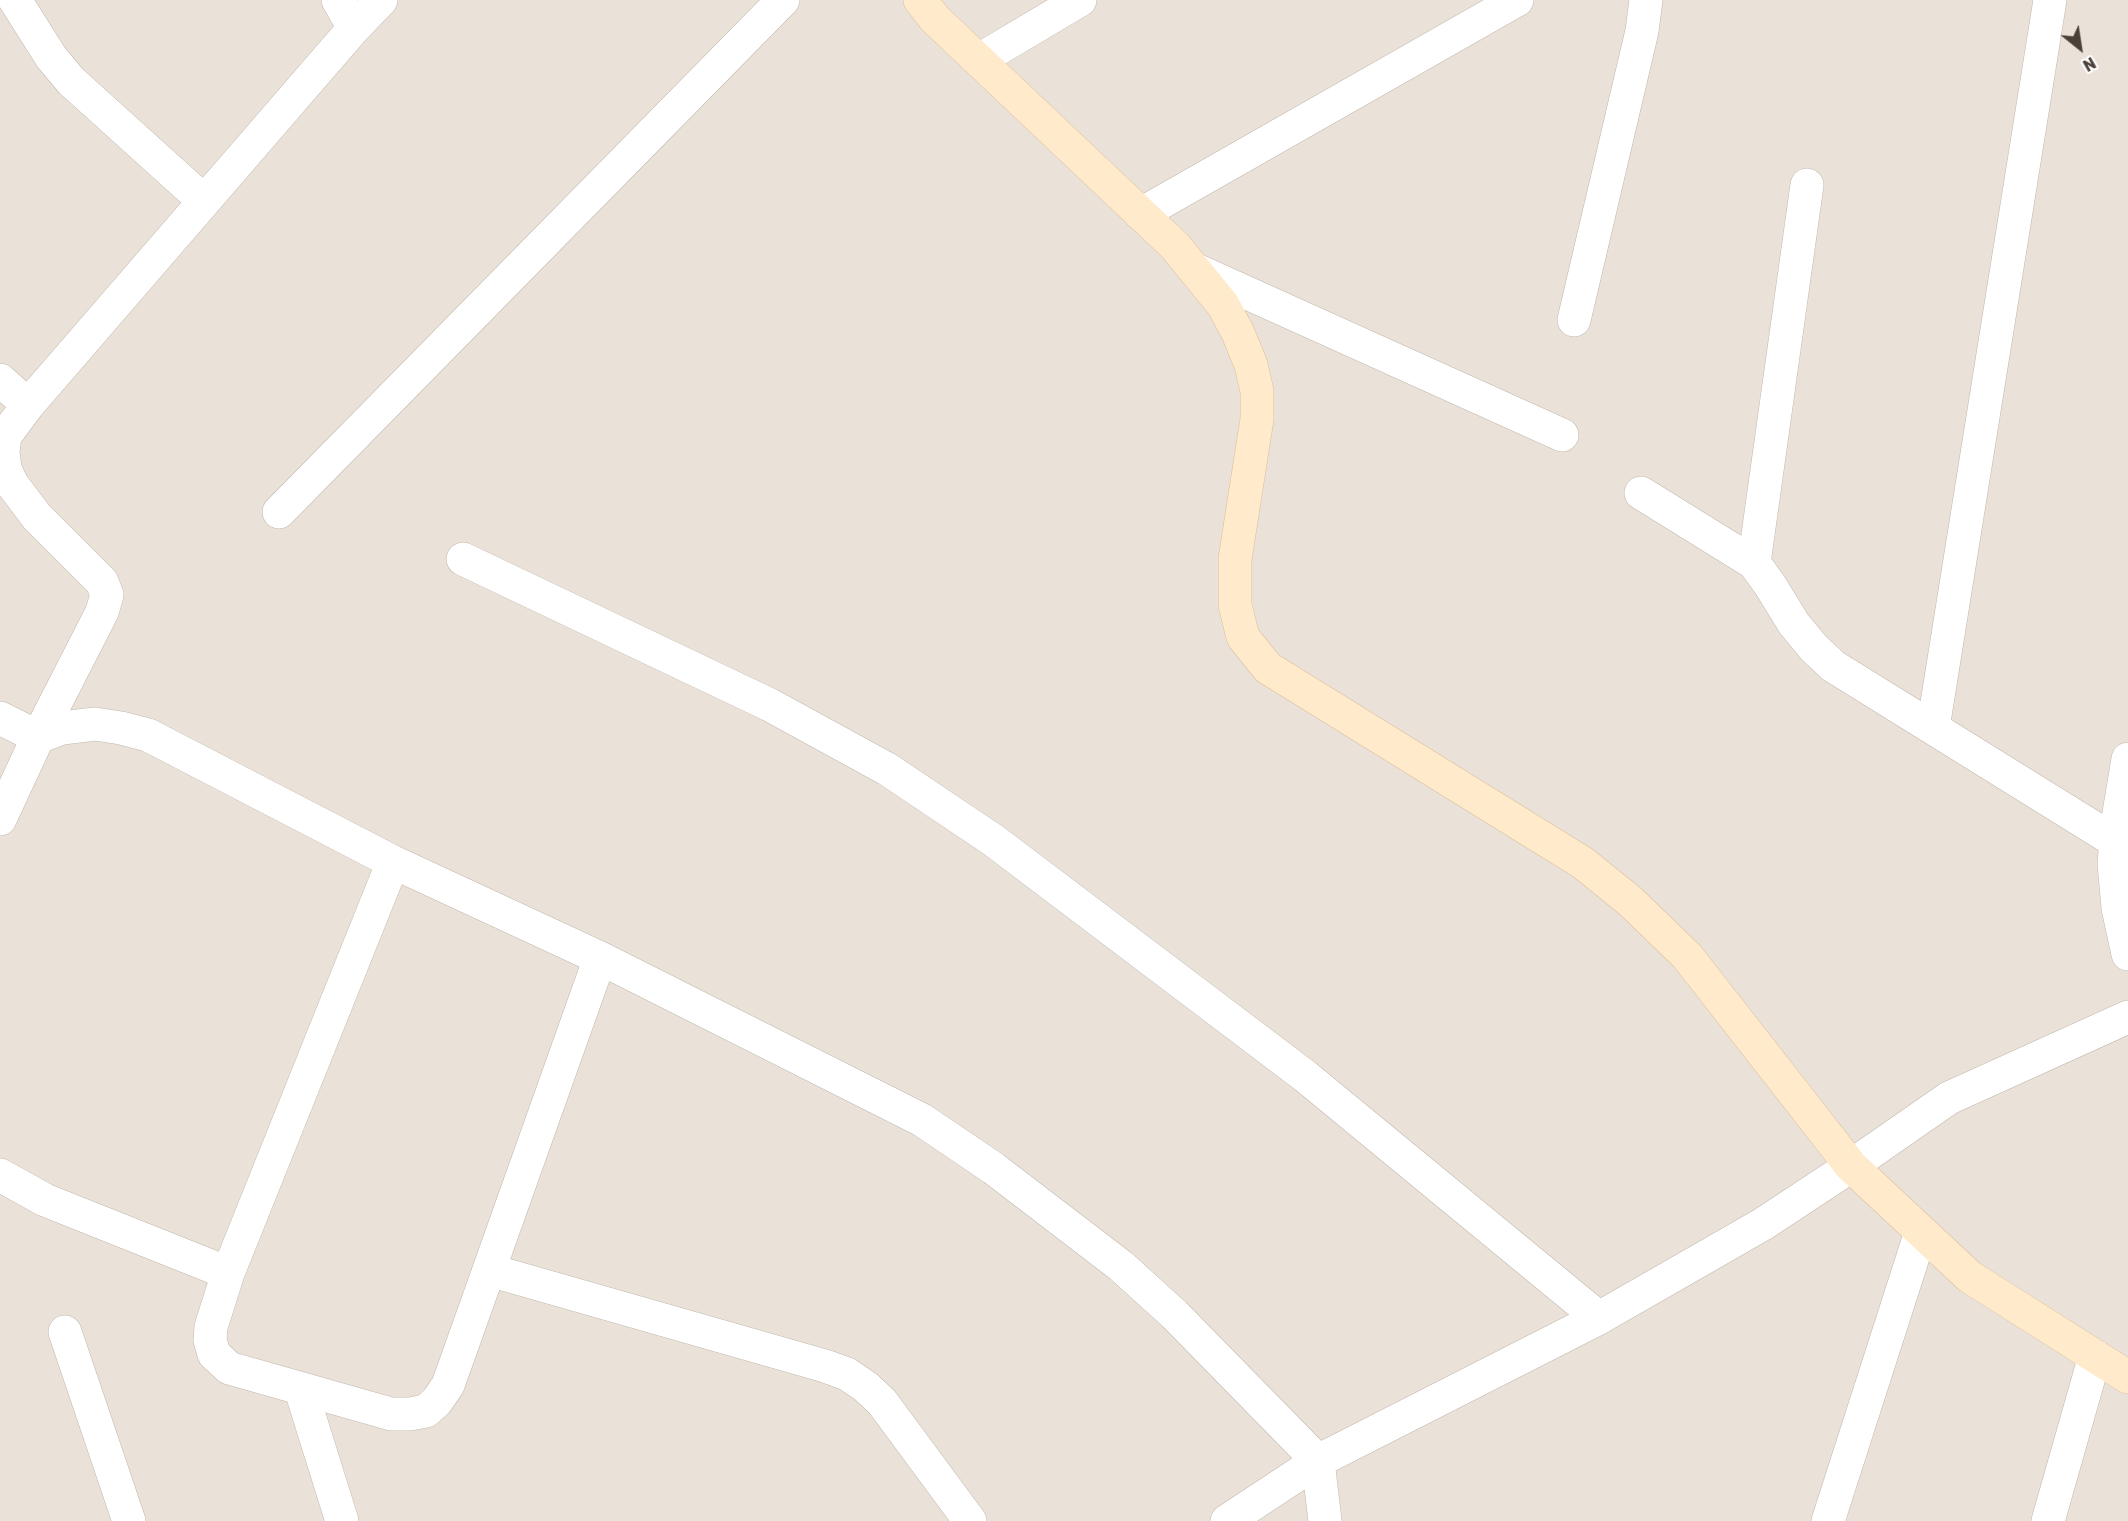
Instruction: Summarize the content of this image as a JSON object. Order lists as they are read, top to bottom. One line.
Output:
{"north":"bottom right"}
